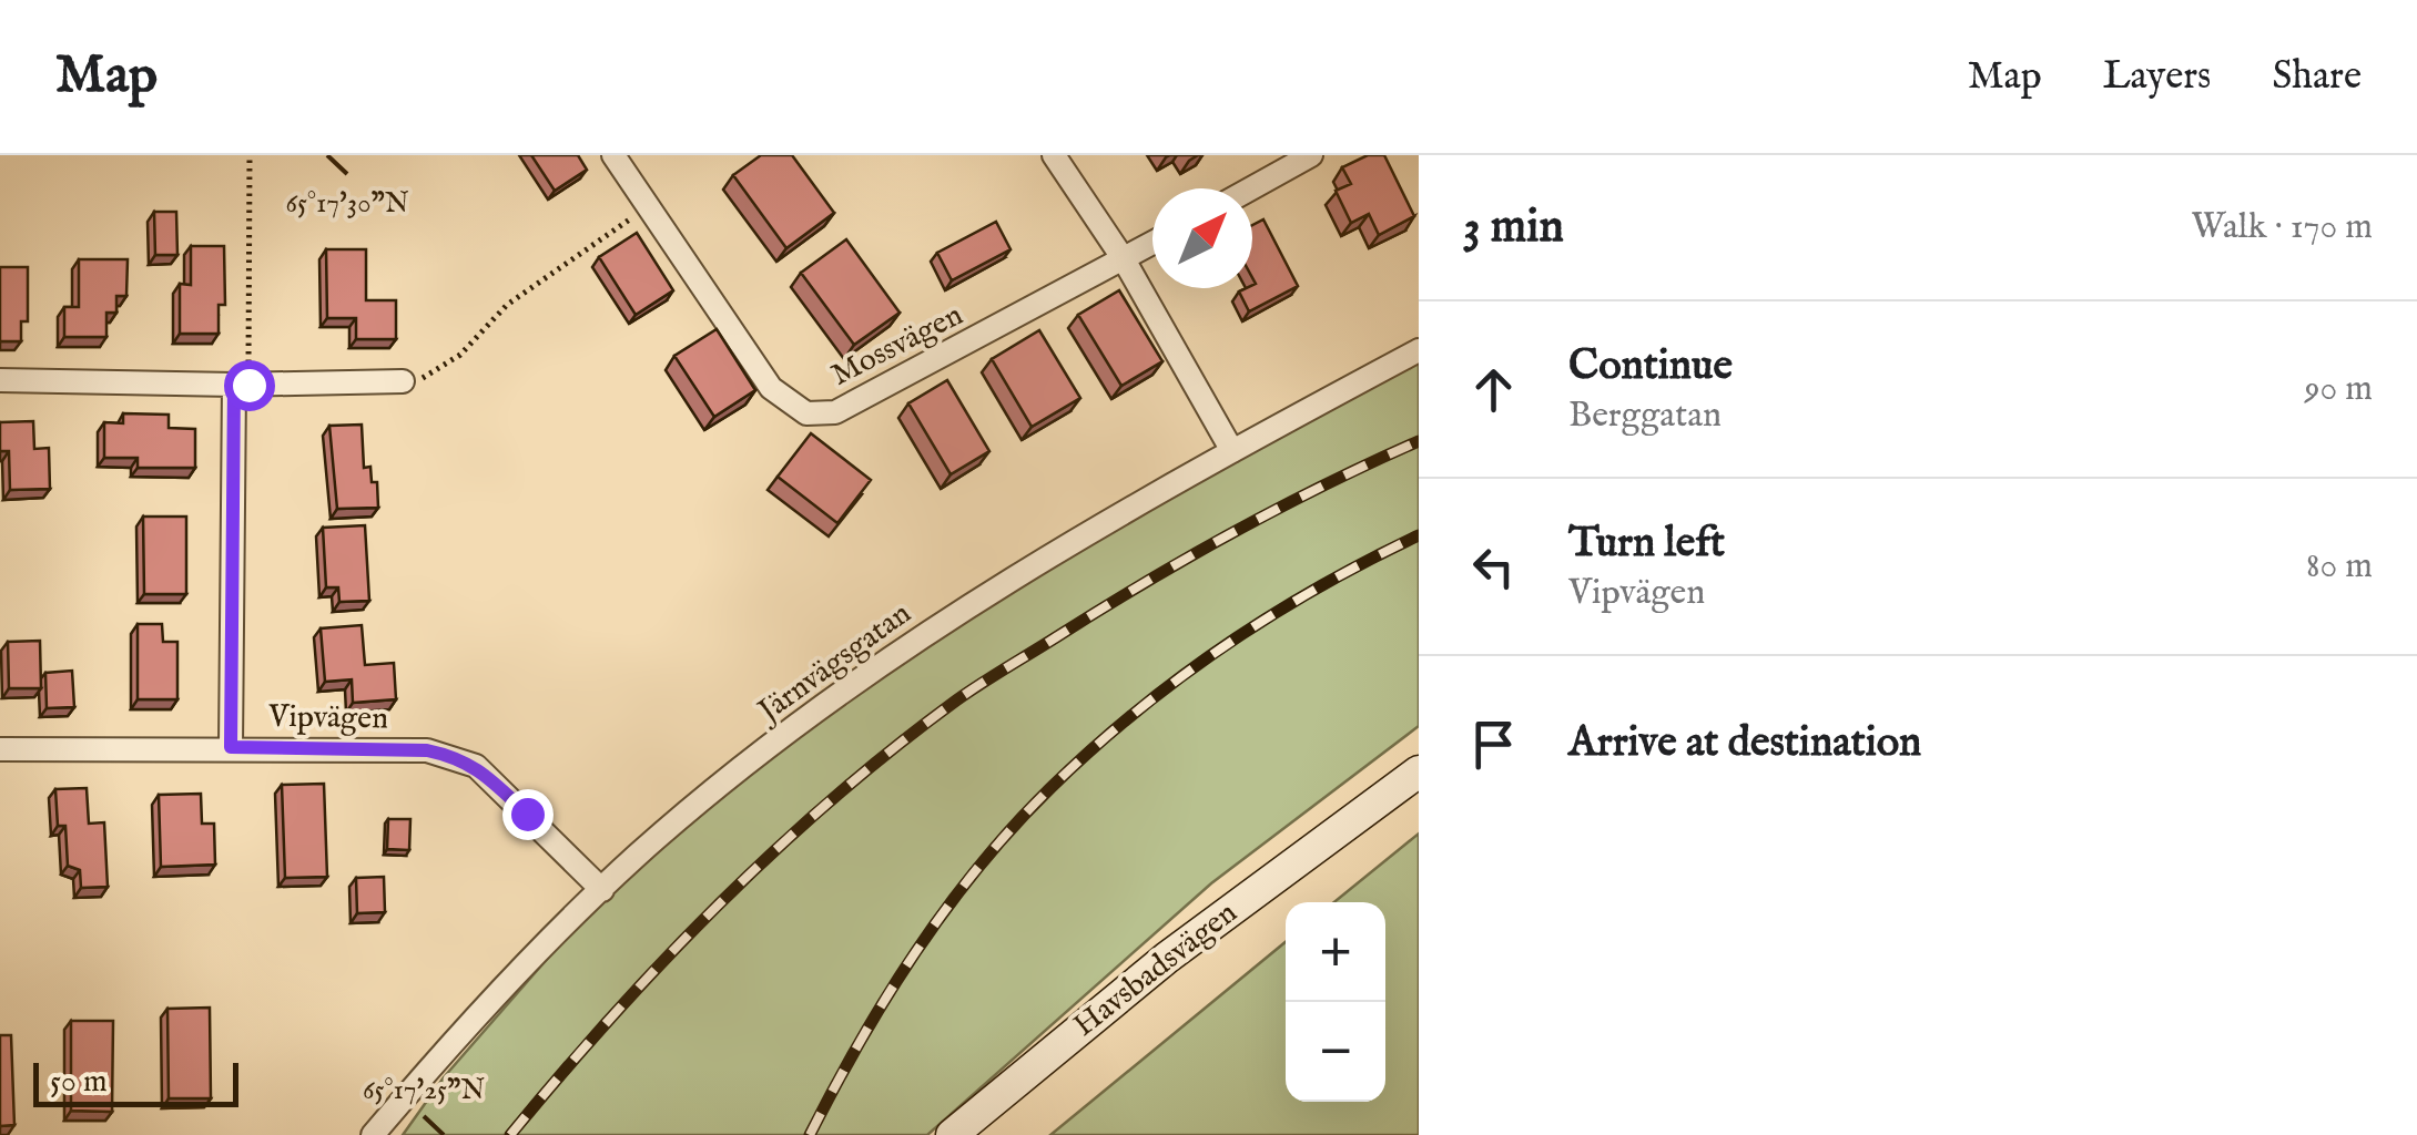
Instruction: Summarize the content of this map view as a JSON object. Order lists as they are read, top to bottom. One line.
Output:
{"streets":{"main road":["Havsbadsvägen"],"street":["Mossvägen","Järnvägsgatan","Vipvägen"]},"crossings":[["Järnvägsgatan","Vipvägen"]],"scale_bar":"50 m","north":"top right","page":{"header":"Map","nav":["Map","Layers","Share"],"heading":["3 min","Walk · 170 m"],"list":[["Continue","Berggatan","90 m"],["Turn left","Vipvägen","80 m"],"Arrive at destination"],"map_buttons":["+","−"],"scale":"50 m"},"coordinates":["65°17'30\"N","65°17'25\"N"]}
